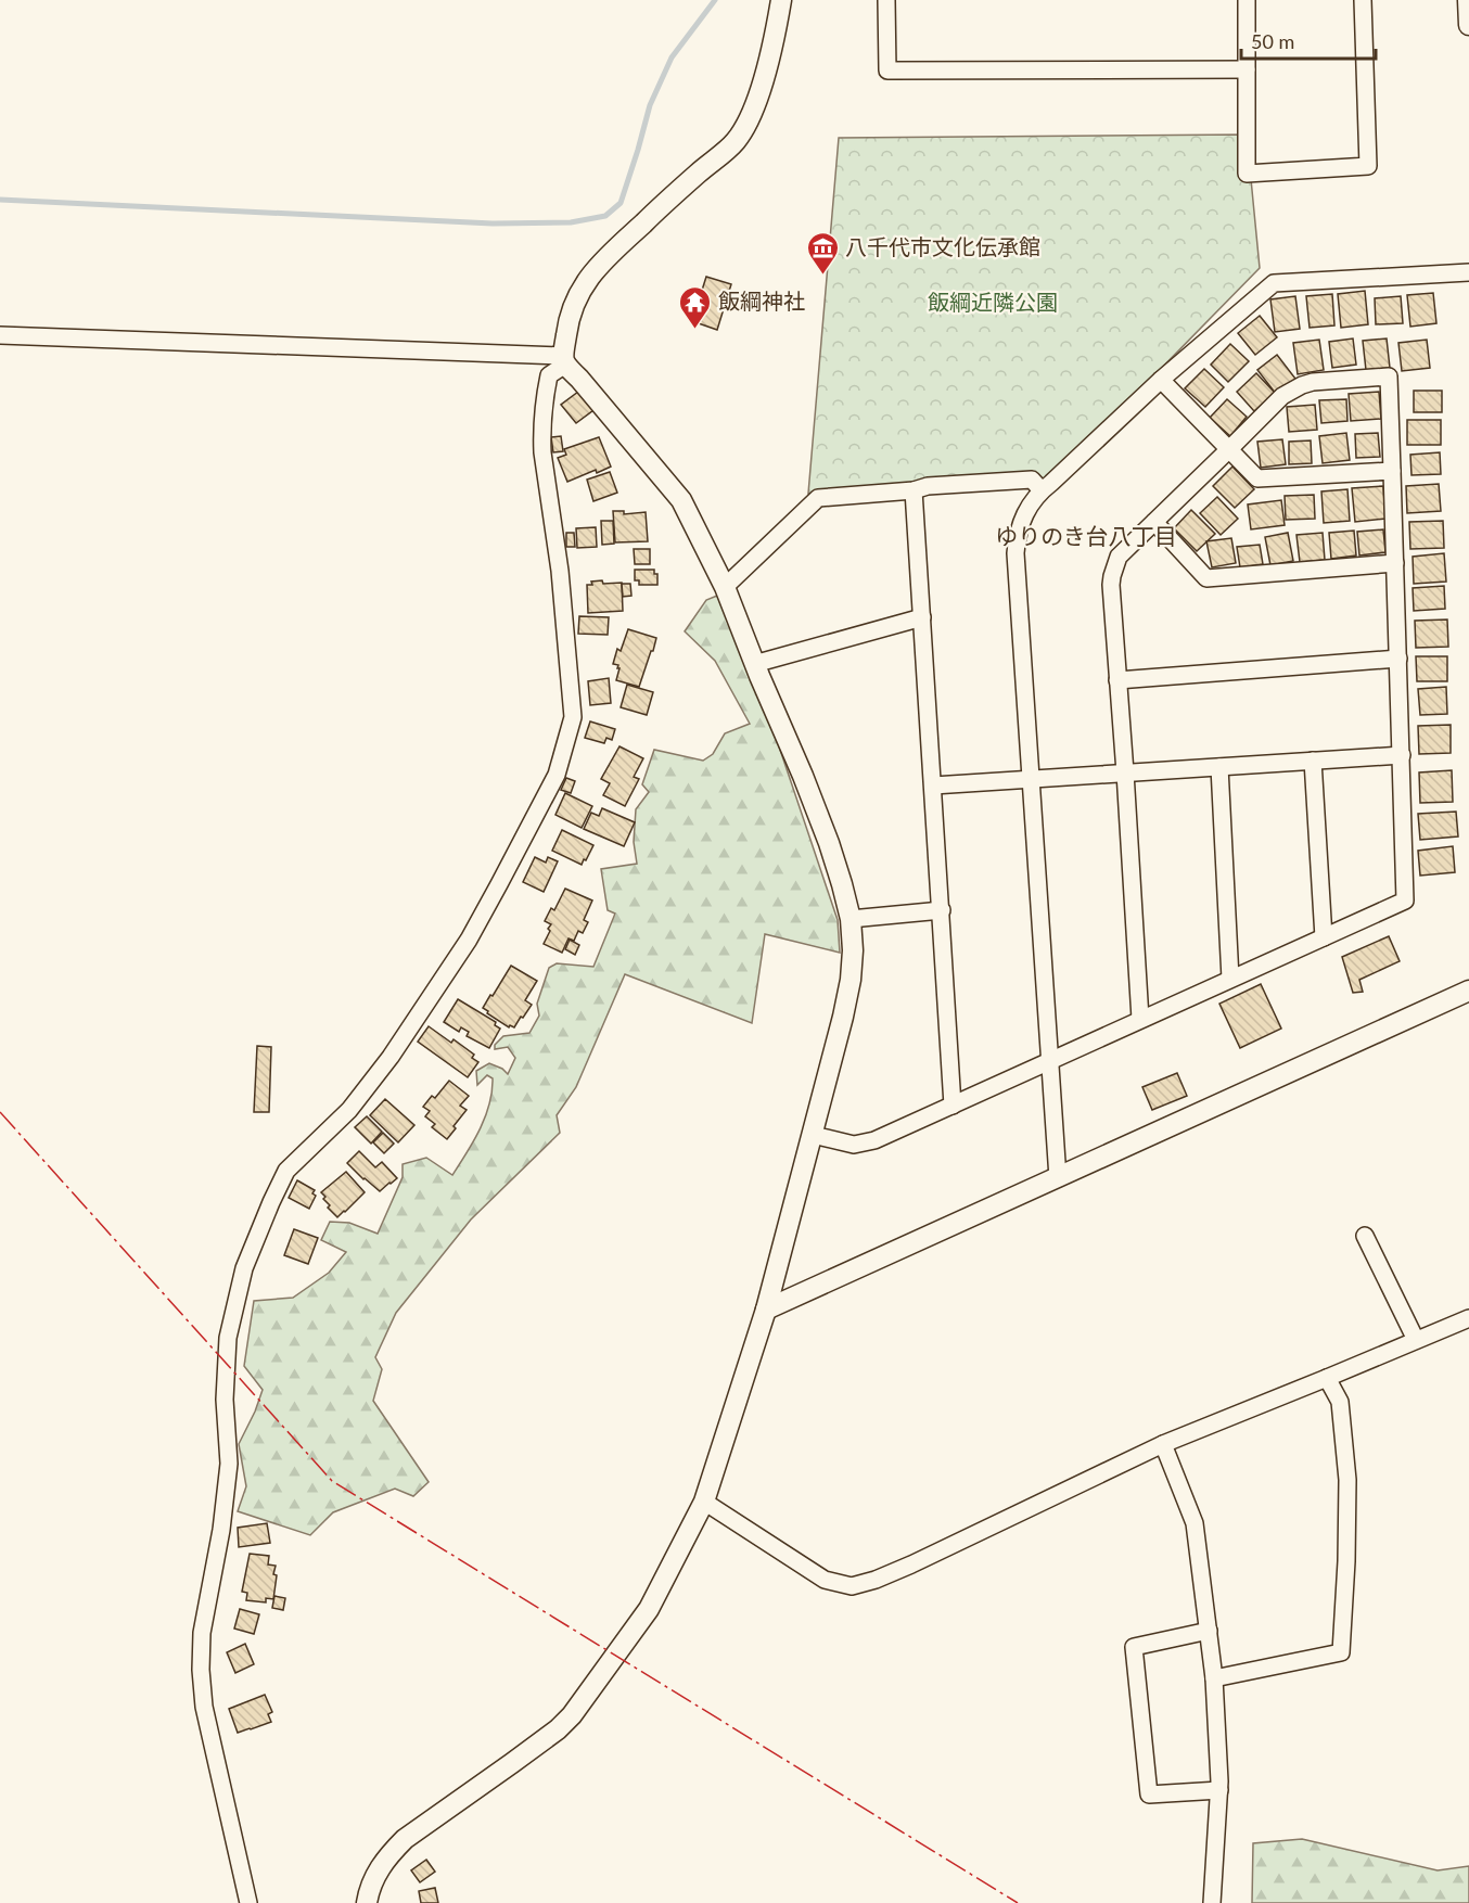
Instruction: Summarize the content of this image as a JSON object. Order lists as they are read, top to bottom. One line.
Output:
{"districts":["ゆりのき台八丁目"],"parks":["飯綱近隣公園"],"places":{"museum":["八千代市文化伝承館"],"temple":["飯綱神社"]},"scale_bar":"50 m"}
